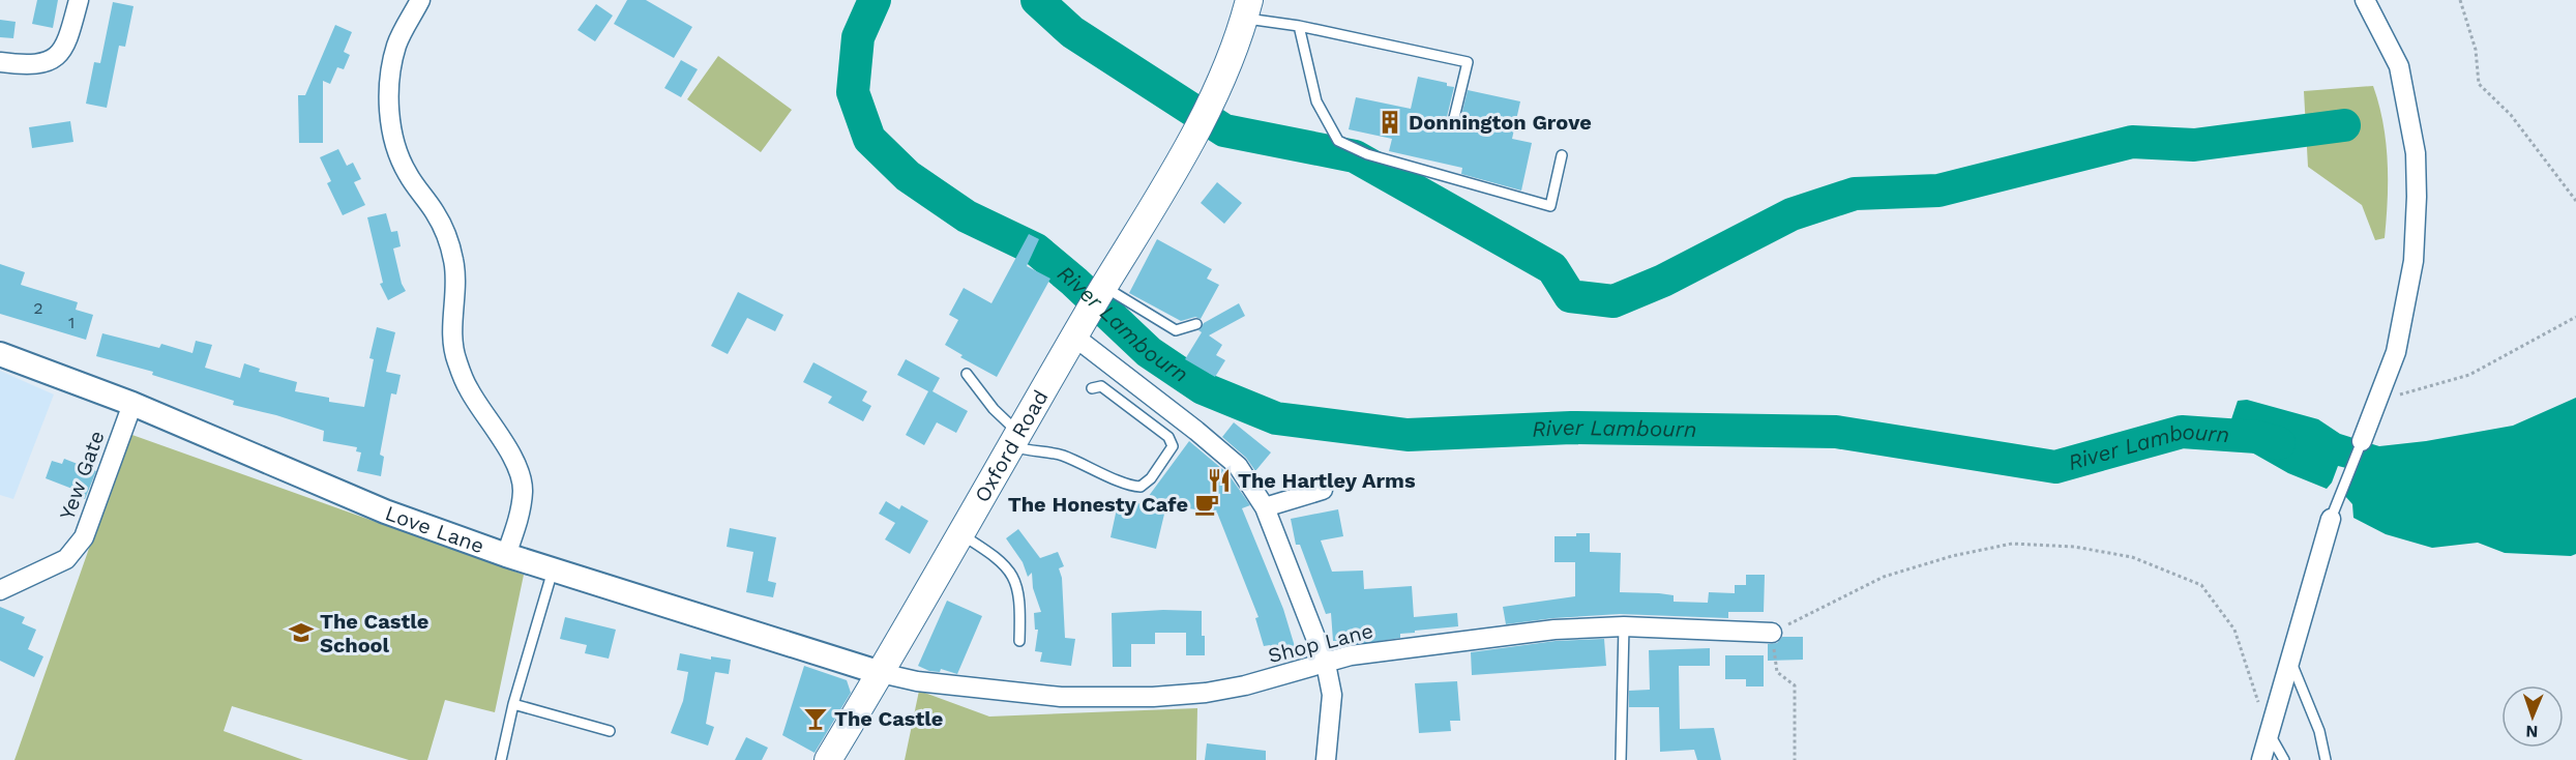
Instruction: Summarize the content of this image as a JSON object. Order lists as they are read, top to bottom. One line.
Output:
{"streets":{"main road":["Oxford Road"],"street":["Yew Gate","Love Lane","Shop Lane"]},"crossings":[["Oxford Road","Love Lane"],["Oxford Road","Shop Lane"],["Yew Gate","Love Lane"],["Love Lane","Shop Lane"]],"water":["River Lambourn"],"places":{"building":["Donnington Grove"],"restaurant":["The Hartley Arms"],"cafe":["The Honesty Cafe"],"school or university":["The Castle School"],"bar":["The Castle"]},"house_numbers":["2","1"],"north":"bottom"}
